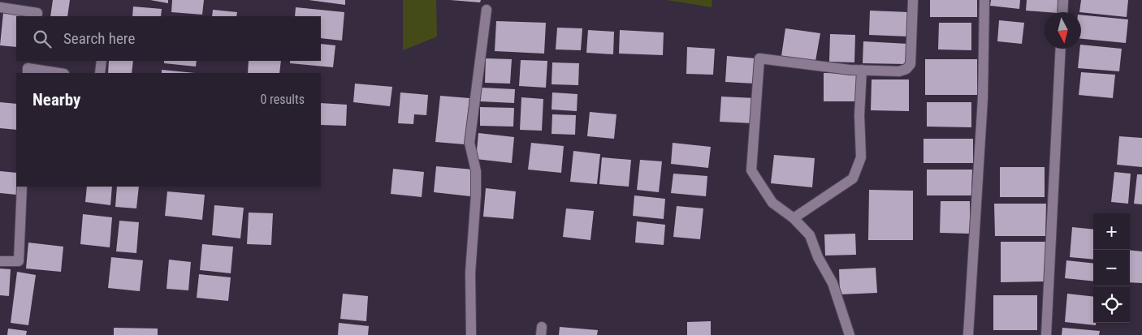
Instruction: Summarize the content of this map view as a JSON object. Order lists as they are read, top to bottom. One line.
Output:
{"north":"bottom","page":{"search":"Search here","heading":["Nearby","0 results"],"map_buttons":["+","−"]}}
